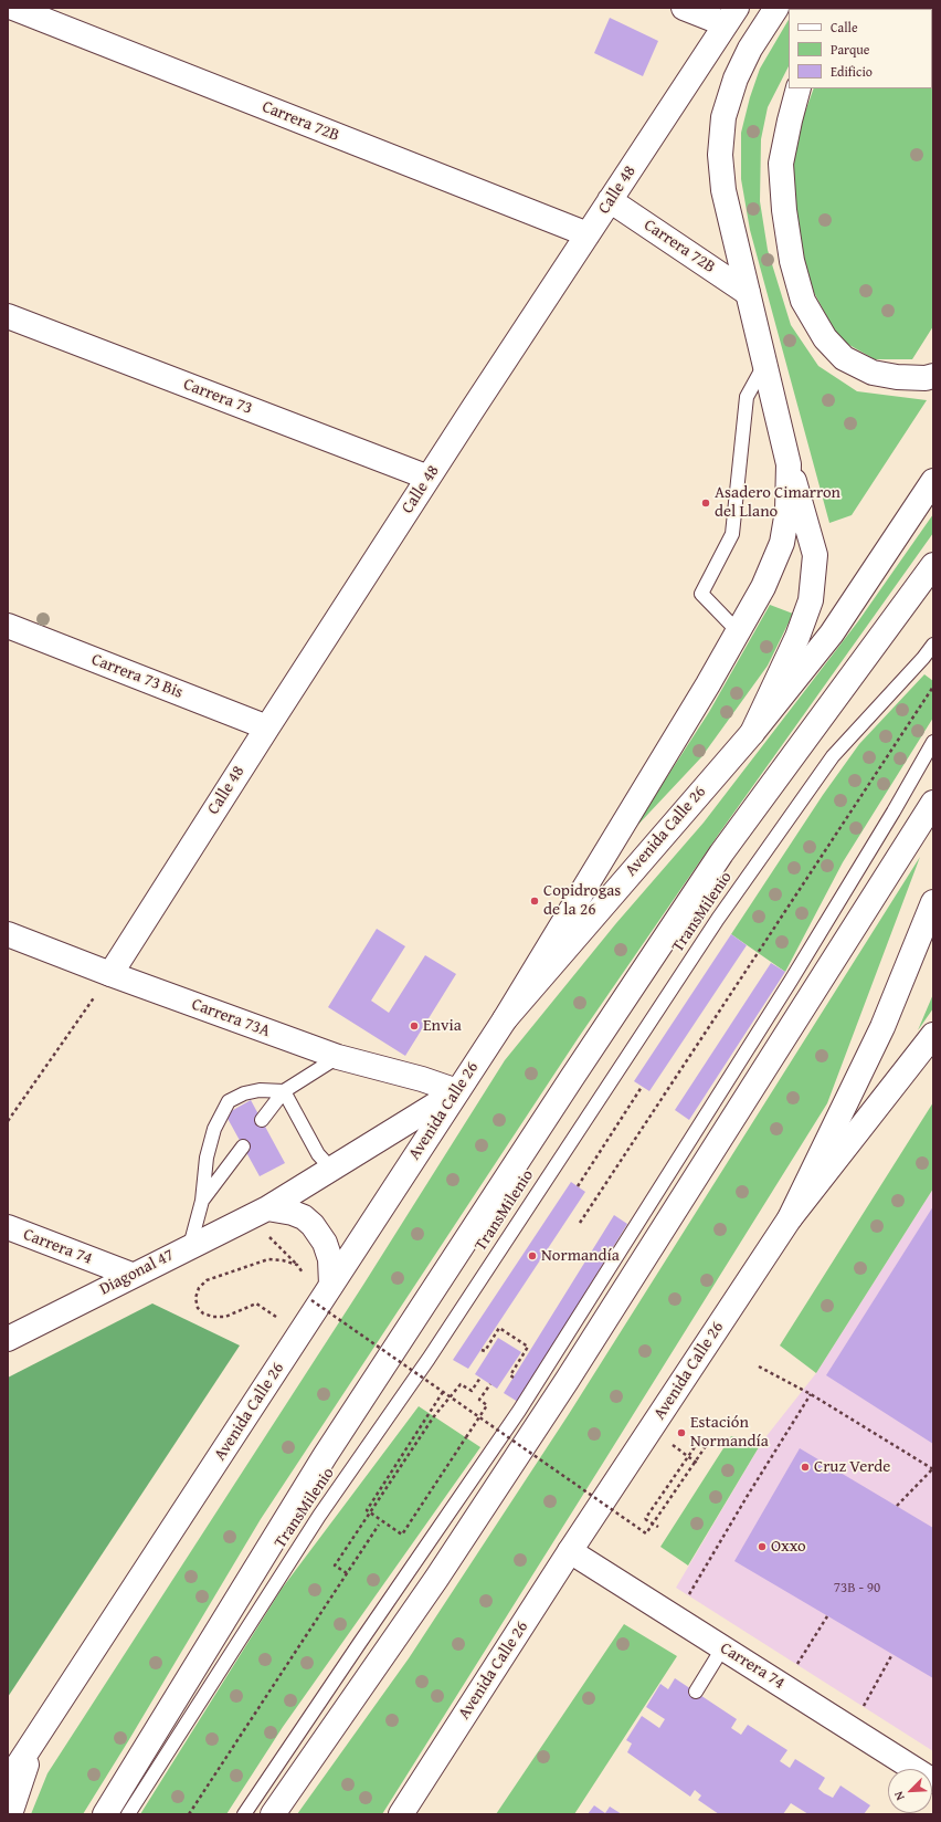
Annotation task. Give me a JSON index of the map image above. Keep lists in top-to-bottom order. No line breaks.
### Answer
{"streets":{"main road":["Carrera 72B","Calle 48","Carrera 73","Carrera 73 Bis","Avenida Calle 26","Carrera 73A","Carrera 74","Diagonal 47"],"lane":["TransMilenio"]},"crossings":[["Carrera 72B","Calle 48"],["Calle 48","Carrera 73"],["Calle 48","Carrera 73 Bis"],["Calle 48","Carrera 73A"],["Avenida Calle 26","Carrera 73A"],["Avenida Calle 26","Carrera 74"],["Avenida Calle 26","Diagonal 47"],["Carrera 73A","Diagonal 47"],["Carrera 74","Diagonal 47"]],"places":["Asadero Cimarron del Llano","Copidrogas de la 26","Envia","Normandía","Estación Normandía","Cruz Verde","Oxxo"],"house_numbers":["73B - 90"],"legend":["Calle","Parque","Edificio"],"north":"bottom left"}
